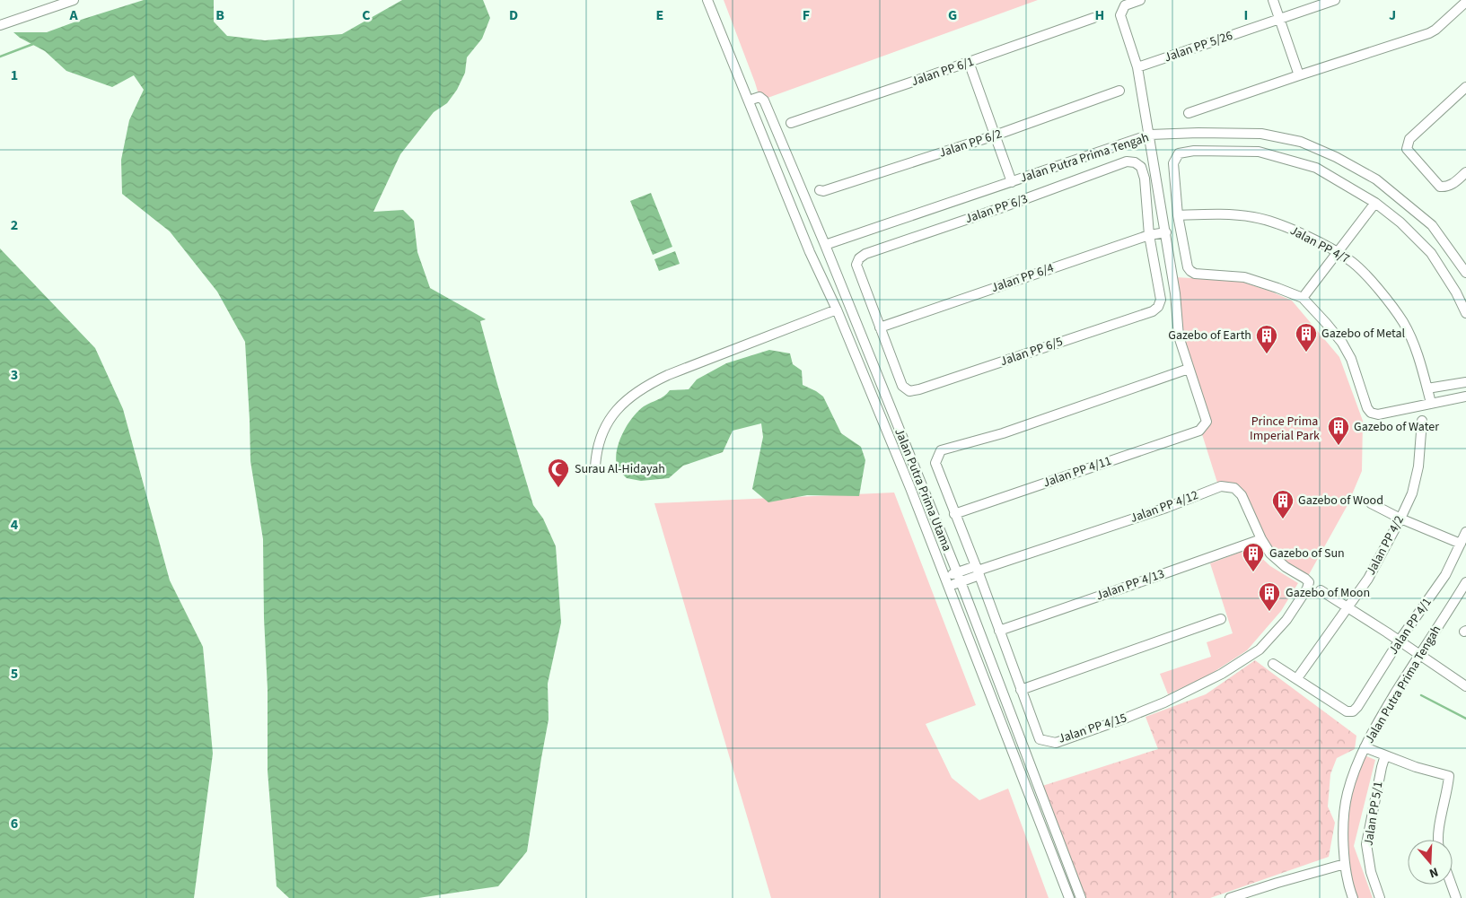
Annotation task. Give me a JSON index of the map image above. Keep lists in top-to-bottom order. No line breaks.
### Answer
{"streets":{"street":["Jalan PP 5/26","Jalan PP 6/1","Jalan PP 6/2","Jalan Putra Prima Tengah","Jalan PP 6/3","Jalan PP 4/7","Jalan PP 6/4","Jalan PP 6/5","Jalan PP 4/11","Jalan Putra Prima Utama","Jalan PP 4/12","Jalan PP 4/2","Jalan PP 4/13","Jalan PP 4/1","Jalan PP 4/15","Jalan PP 5/1"]},"crossings":[["Jalan Putra Prima Tengah","Jalan Putra Prima Utama"],["Jalan PP 6/3","Jalan PP 6/4"],["Jalan PP 6/3","Jalan PP 6/5"],["Jalan PP 6/4","Jalan PP 6/5"],["Jalan PP 4/11","Jalan PP 4/15"],["Jalan Putra Prima Utama","Jalan PP 4/12"],["Jalan PP 4/12","Jalan PP 4/13"],["Jalan PP 4/12","Jalan PP 4/15"],["Jalan PP 4/2","Jalan PP 4/1"],["Jalan PP 4/13","Jalan PP 4/15"]],"parks":["Prince Prima Imperial Park"],"places":{"building":["Gazebo of Metal","Gazebo of Earth","Gazebo of Water","Gazebo of Wood","Gazebo of Sun","Gazebo of Moon"],"mosque":["Surau Al-Hidayah"]},"north":"bottom","grid":{"columns":["A","B","C","D","E","F","G","H","I","J"],"rows":["1","2","3","4","5","6"]}}
